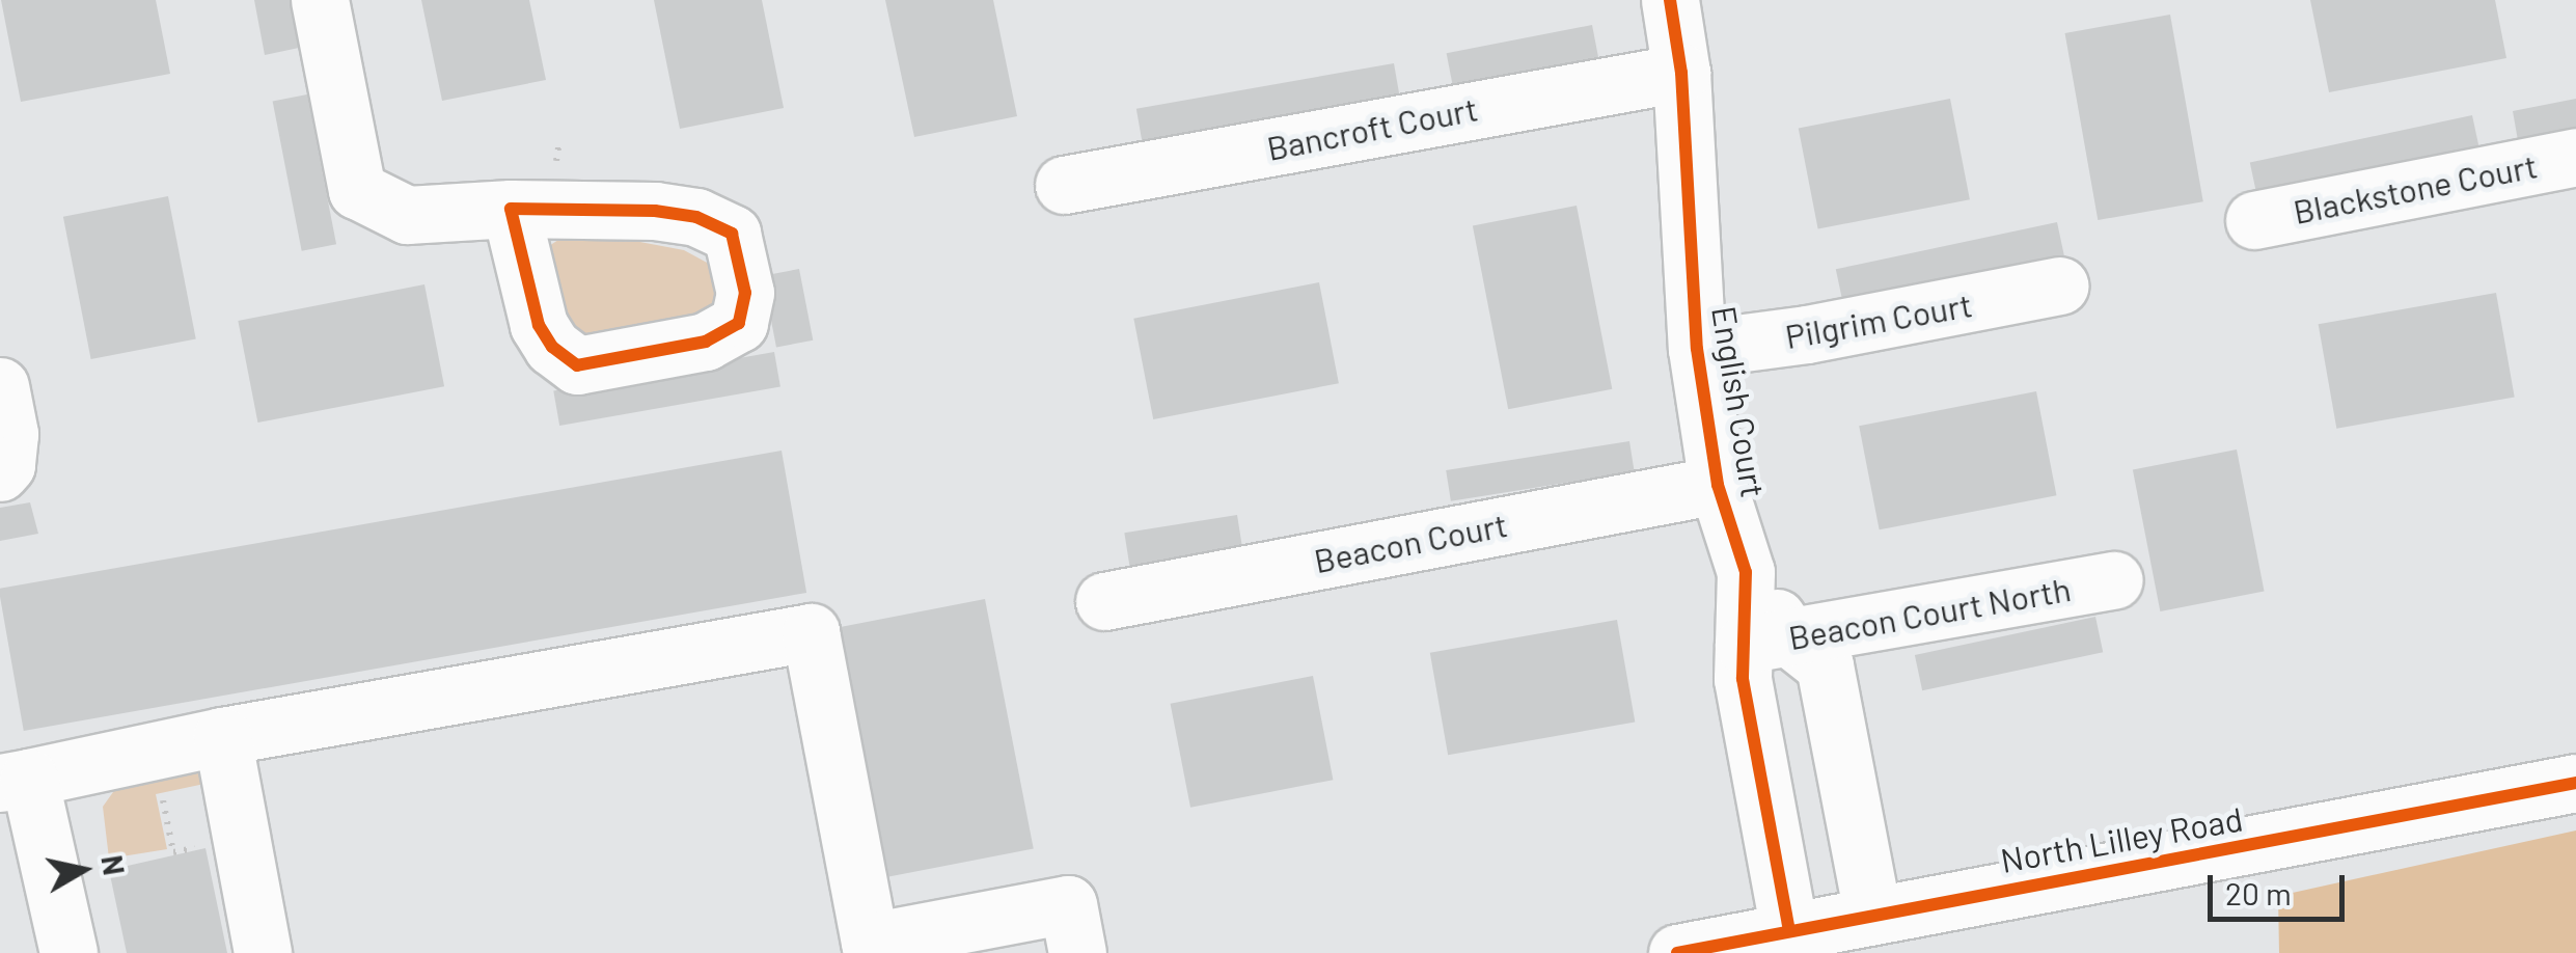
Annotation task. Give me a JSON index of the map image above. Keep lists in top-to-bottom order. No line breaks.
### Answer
{"streets":{"street":["Bancroft Court","Blackstone Court","Pilgrim Court","English Court","Beacon Court","Beacon Court North","North Lilley Road"]},"crossings":[["Bancroft Court","English Court"],["Pilgrim Court","English Court"],["English Court","Beacon Court"],["English Court","Beacon Court North"],["English Court","North Lilley Road"]],"scale_bar":"20 m","north":"right"}
